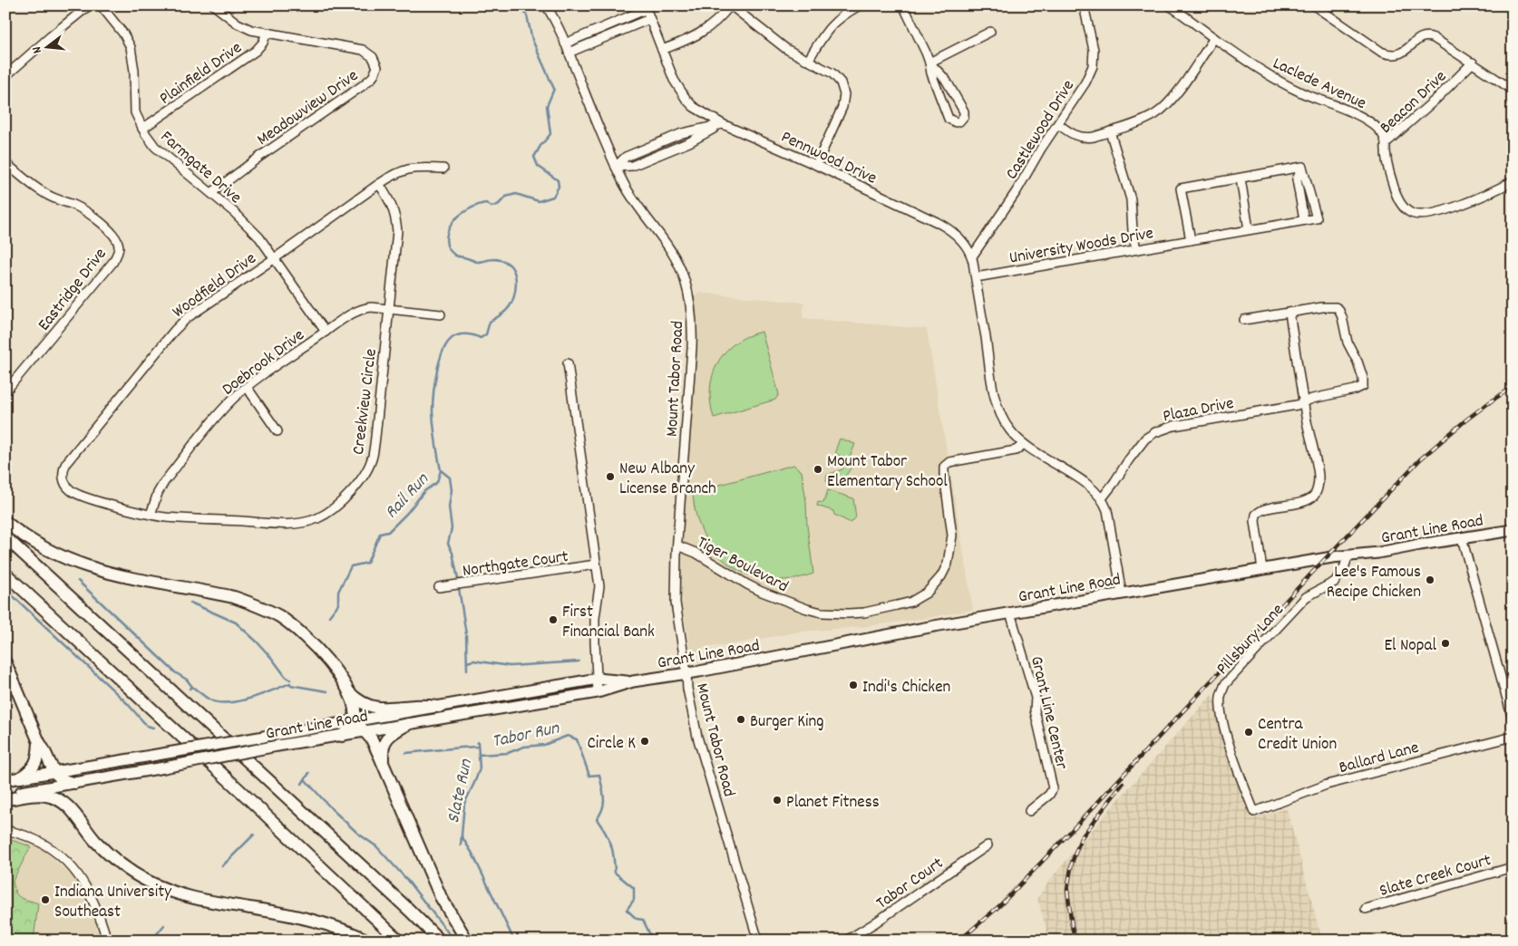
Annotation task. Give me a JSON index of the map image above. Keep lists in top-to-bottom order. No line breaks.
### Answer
{"streets":{"main road":["Grant Line Road"],"street":["Plainfield Drive","Laclede Avenue","Beacon Drive","Meadowview Drive","Castlewood Drive","Pennwood Drive","Farmgate Drive","University Woods Drive","Woodfield Drive","Eastridge Drive","Doebrook Drive","Mount Tabor Road","Creekview Circle","Plaza Drive","Northgate Court","Tiger Boulevard","Pillsbury Lane","Grant Line Center","Ballard Lane","Slate Creek Court","Tabor Court"]},"crossings":[["Plainfield Drive","Meadowview Drive"],["Plainfield Drive","Farmgate Drive"],["Laclede Avenue","Beacon Drive"],["Meadowview Drive","Farmgate Drive"],["Castlewood Drive","Pennwood Drive"],["Pennwood Drive","University Woods Drive"],["Pennwood Drive","Tiger Boulevard"],["Farmgate Drive","Woodfield Drive"],["Farmgate Drive","Doebrook Drive"],["Woodfield Drive","Creekview Circle"],["Doebrook Drive","Creekview Circle"],["Mount Tabor Road","Grant Line Road"],["Mount Tabor Road","Tiger Boulevard"],["Grant Line Road","Pillsbury Lane"],["Grant Line Road","Grant Line Center"],["Pillsbury Lane","Ballard Lane"]],"water":["Rail Run","Tabor Run","Slate Run"],"places":["Mount Tabor Elementary School","New Albany License Branch","Lee's Famous Recipe Chicken","First Financial Bank","El Nopal","Indi's Chicken","Burger King","Centra Credit Union","Circle K","Planet Fitness","Indiana University Southeast"],"north":"left"}
